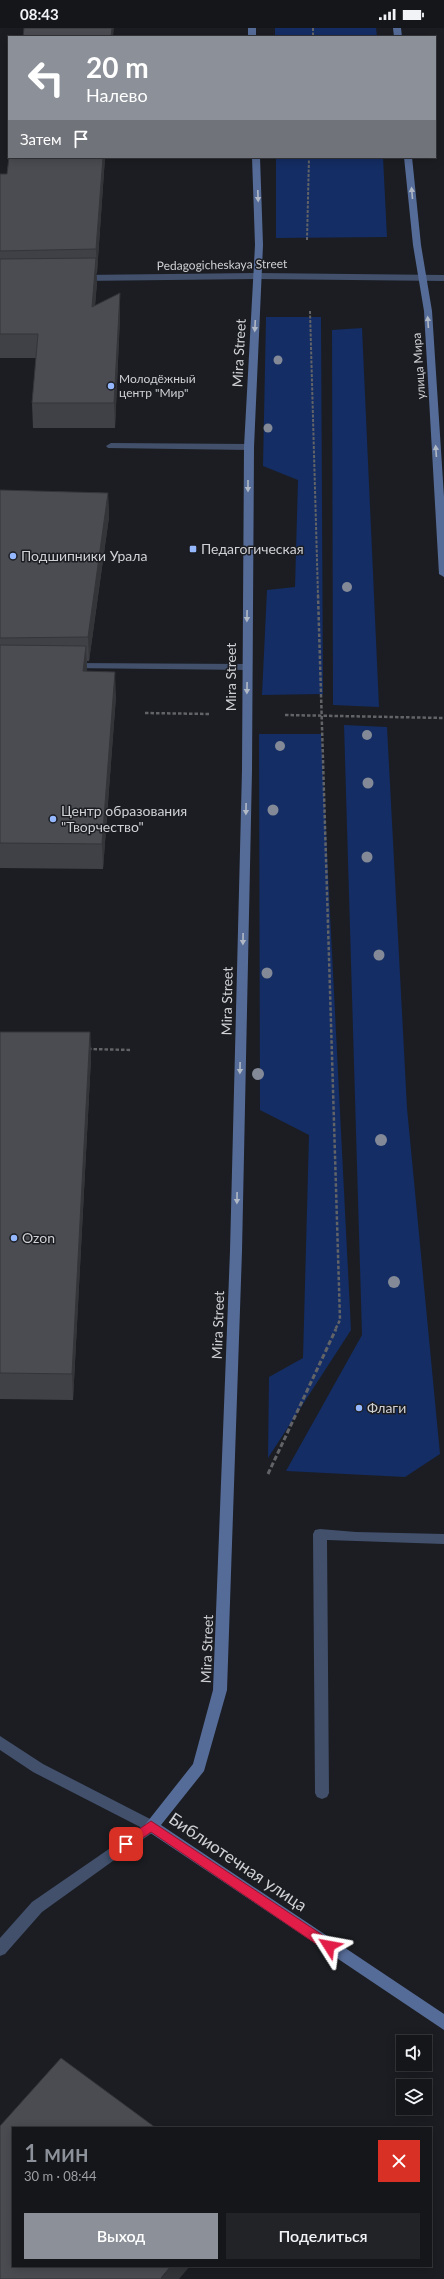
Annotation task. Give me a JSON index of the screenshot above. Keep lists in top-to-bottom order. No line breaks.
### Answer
{"streets":{"street":["Pedagogicheskaya Street","Mira Street","улица Мира","Библиотечная улица"]},"crossings":[["Pedagogicheskaya Street","Mira Street"],["Pedagogicheskaya Street","улица Мира"],["Mira Street","Библиотечная улица"]],"one_way":["Mira Street","улица Мира"],"places":{"other":["Молодёжный центр \"Мир\"","Подшипники Урала","Центр образования \"Творчество\"","Ozon","Флаги"],"transit":["Педагогическая"]},"page":{"status":"08:43","turn":["20 m","Налево"],"then":"Затем","heading":["1 мин","30 m · 08:44"],"buttons":["Выход","Поделиться"]}}
